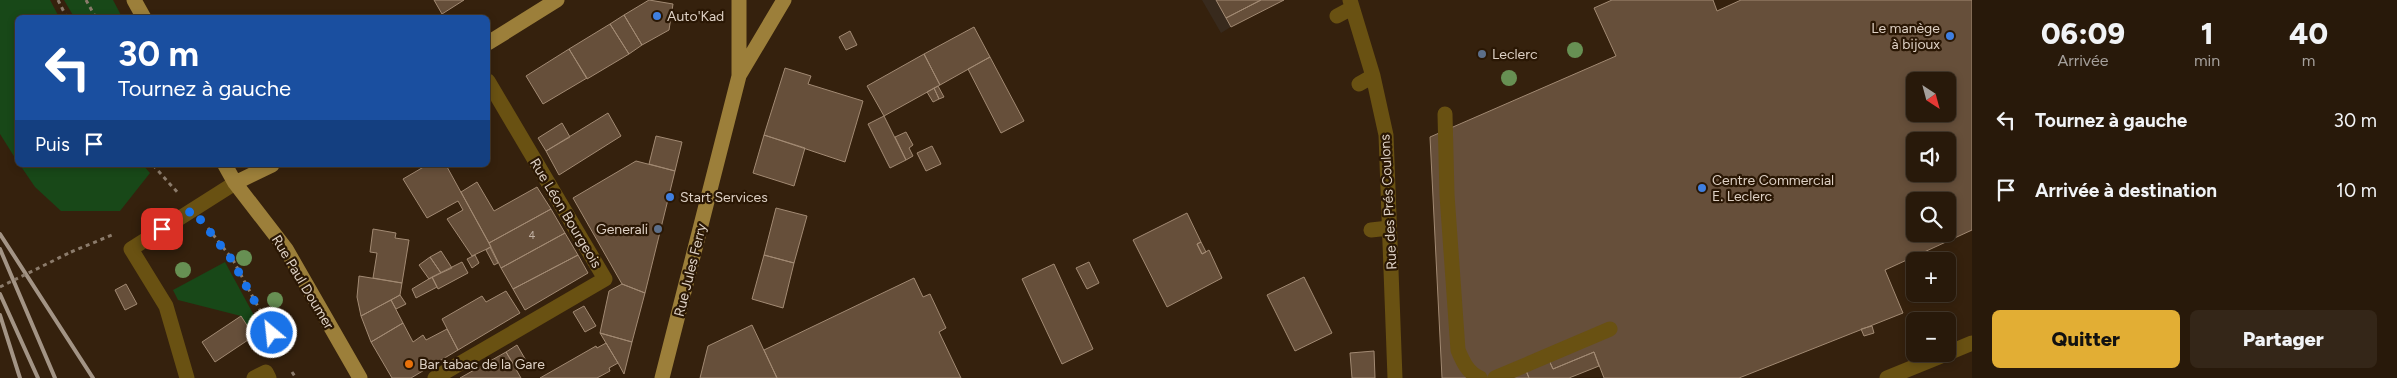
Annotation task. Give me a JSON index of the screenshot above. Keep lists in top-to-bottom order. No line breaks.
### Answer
{"streets":{"main road":["Rue Jules Ferry","Rue Paul Doumer"],"street":["Rue des Prés Coulons","Rue Léon Bourgeois"]},"places":["Auto'Kad","Le manège à bijoux","Leclerc","Centre Commercial E. Leclerc","Start Services","Generali","Bar tabac de la Gare"],"house_numbers":["4"],"north":"bottom right","page":{"eta":["06:09","Arrivée","1","min","40","m"],"turn":["30 m","Tournez à gauche"],"map_buttons":["+","−"],"list":[{"name":"Tournez à gauche","value":"30 m"},{"name":"Arrivée à destination","value":"10 m"}],"then":"Puis","buttons":["Quitter","Partager"]}}
